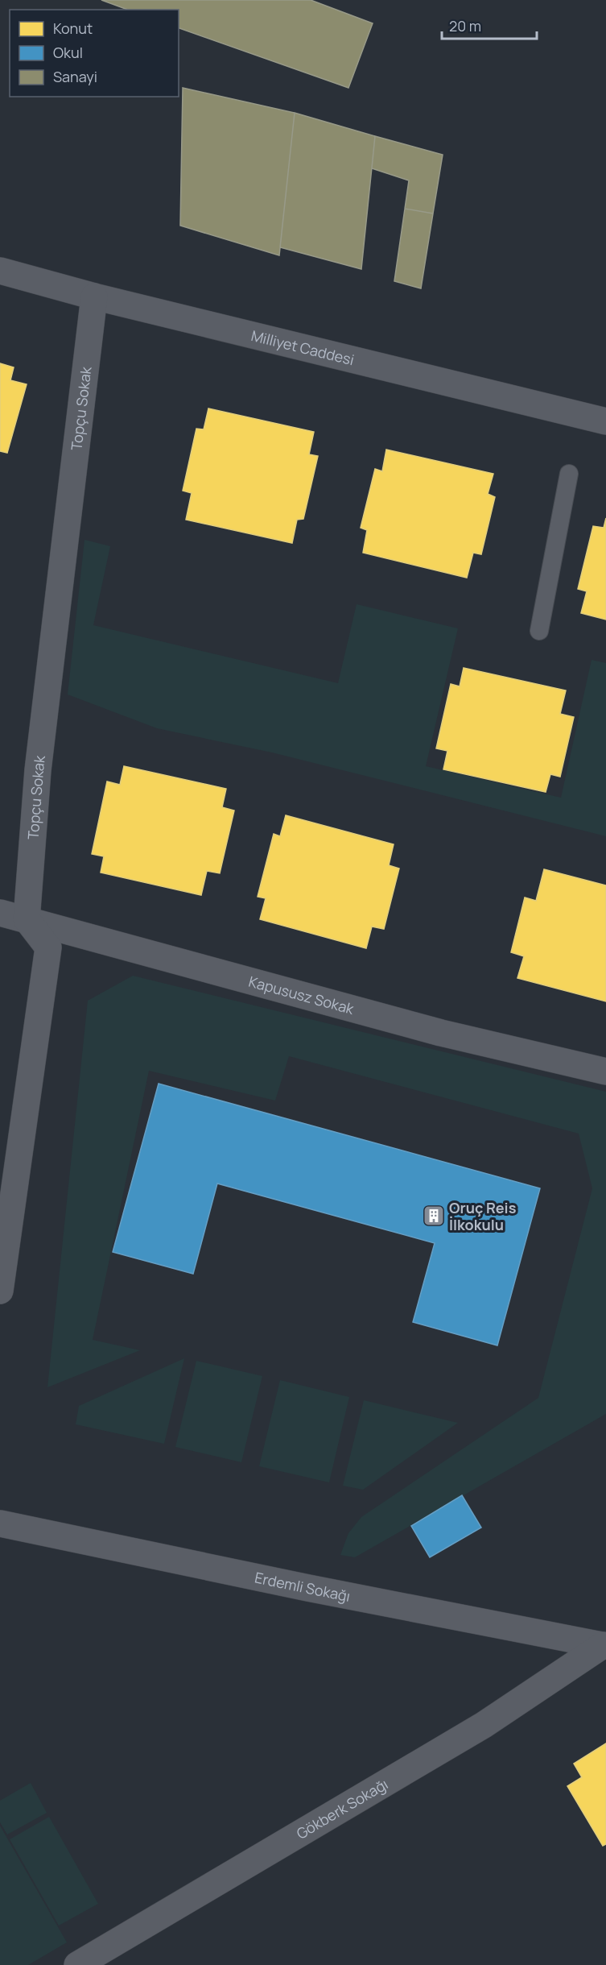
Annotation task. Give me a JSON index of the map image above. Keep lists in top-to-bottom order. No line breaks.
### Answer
{"streets":{"street":["Milliyet Caddesi","Topçu Sokak","Kapususz Sokak","Erdemli Sokağı","Gökberk Sokağı"]},"crossings":[["Milliyet Caddesi","Topçu Sokak"],["Topçu Sokak","Kapususz Sokak"],["Erdemli Sokağı","Gökberk Sokağı"]],"places":{"building":["Oruç Reis İlkokulu"]},"legend":["Konut","Okul","Sanayi"],"scale_bar":"20 m"}
